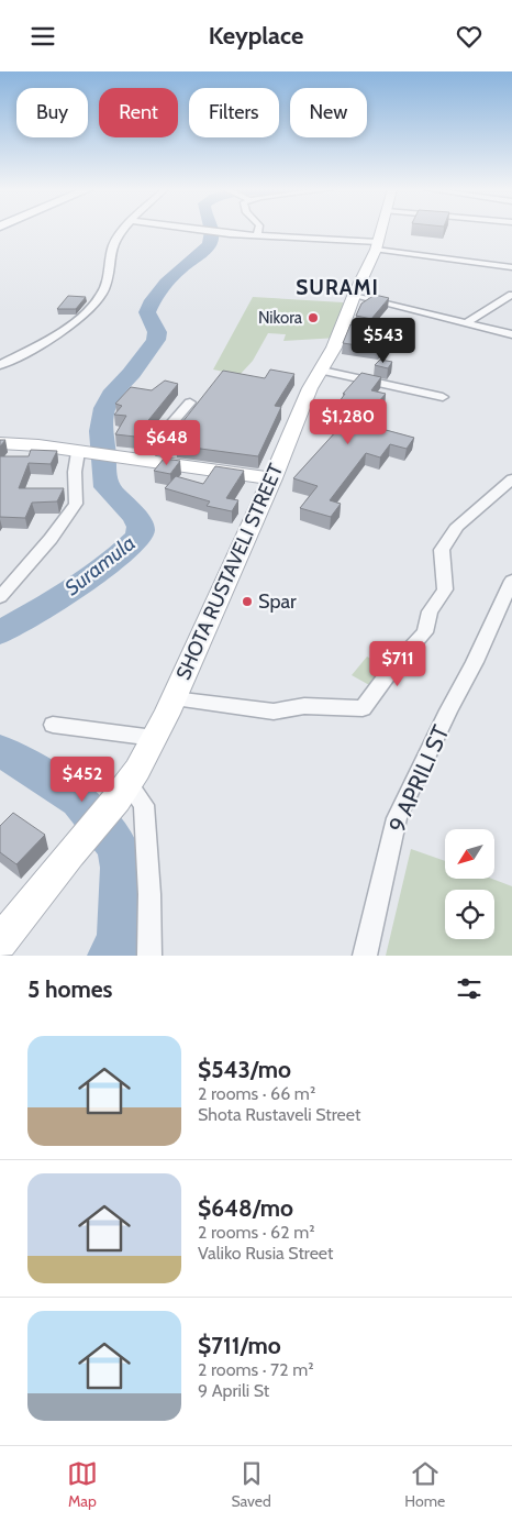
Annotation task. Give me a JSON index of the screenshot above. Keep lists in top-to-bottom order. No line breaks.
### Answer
{"streets":{"street":["SHOTA RUSTAVELI STREET","9 APRILI ST"]},"districts":["SURAMI"],"water":["Suramula"],"places":["Nikora","Spar"],"north":"bottom left","page":{"header":"Keyplace","chip":["Buy","Rent","Filters","New"],"price":["$543","$1,280","$648","$711","$452"],"heading":"5 homes","list":[{"name":"$543/mo","note":"2 rooms · 66 m² · Shota Rustaveli Street"},{"name":"$648/mo","note":"2 rooms · 62 m² · Valiko Rusia Street"},{"name":"$711/mo","note":"2 rooms · 72 m² · 9 Aprili St"}],"tabs":["Map","Saved","Home"]}}
